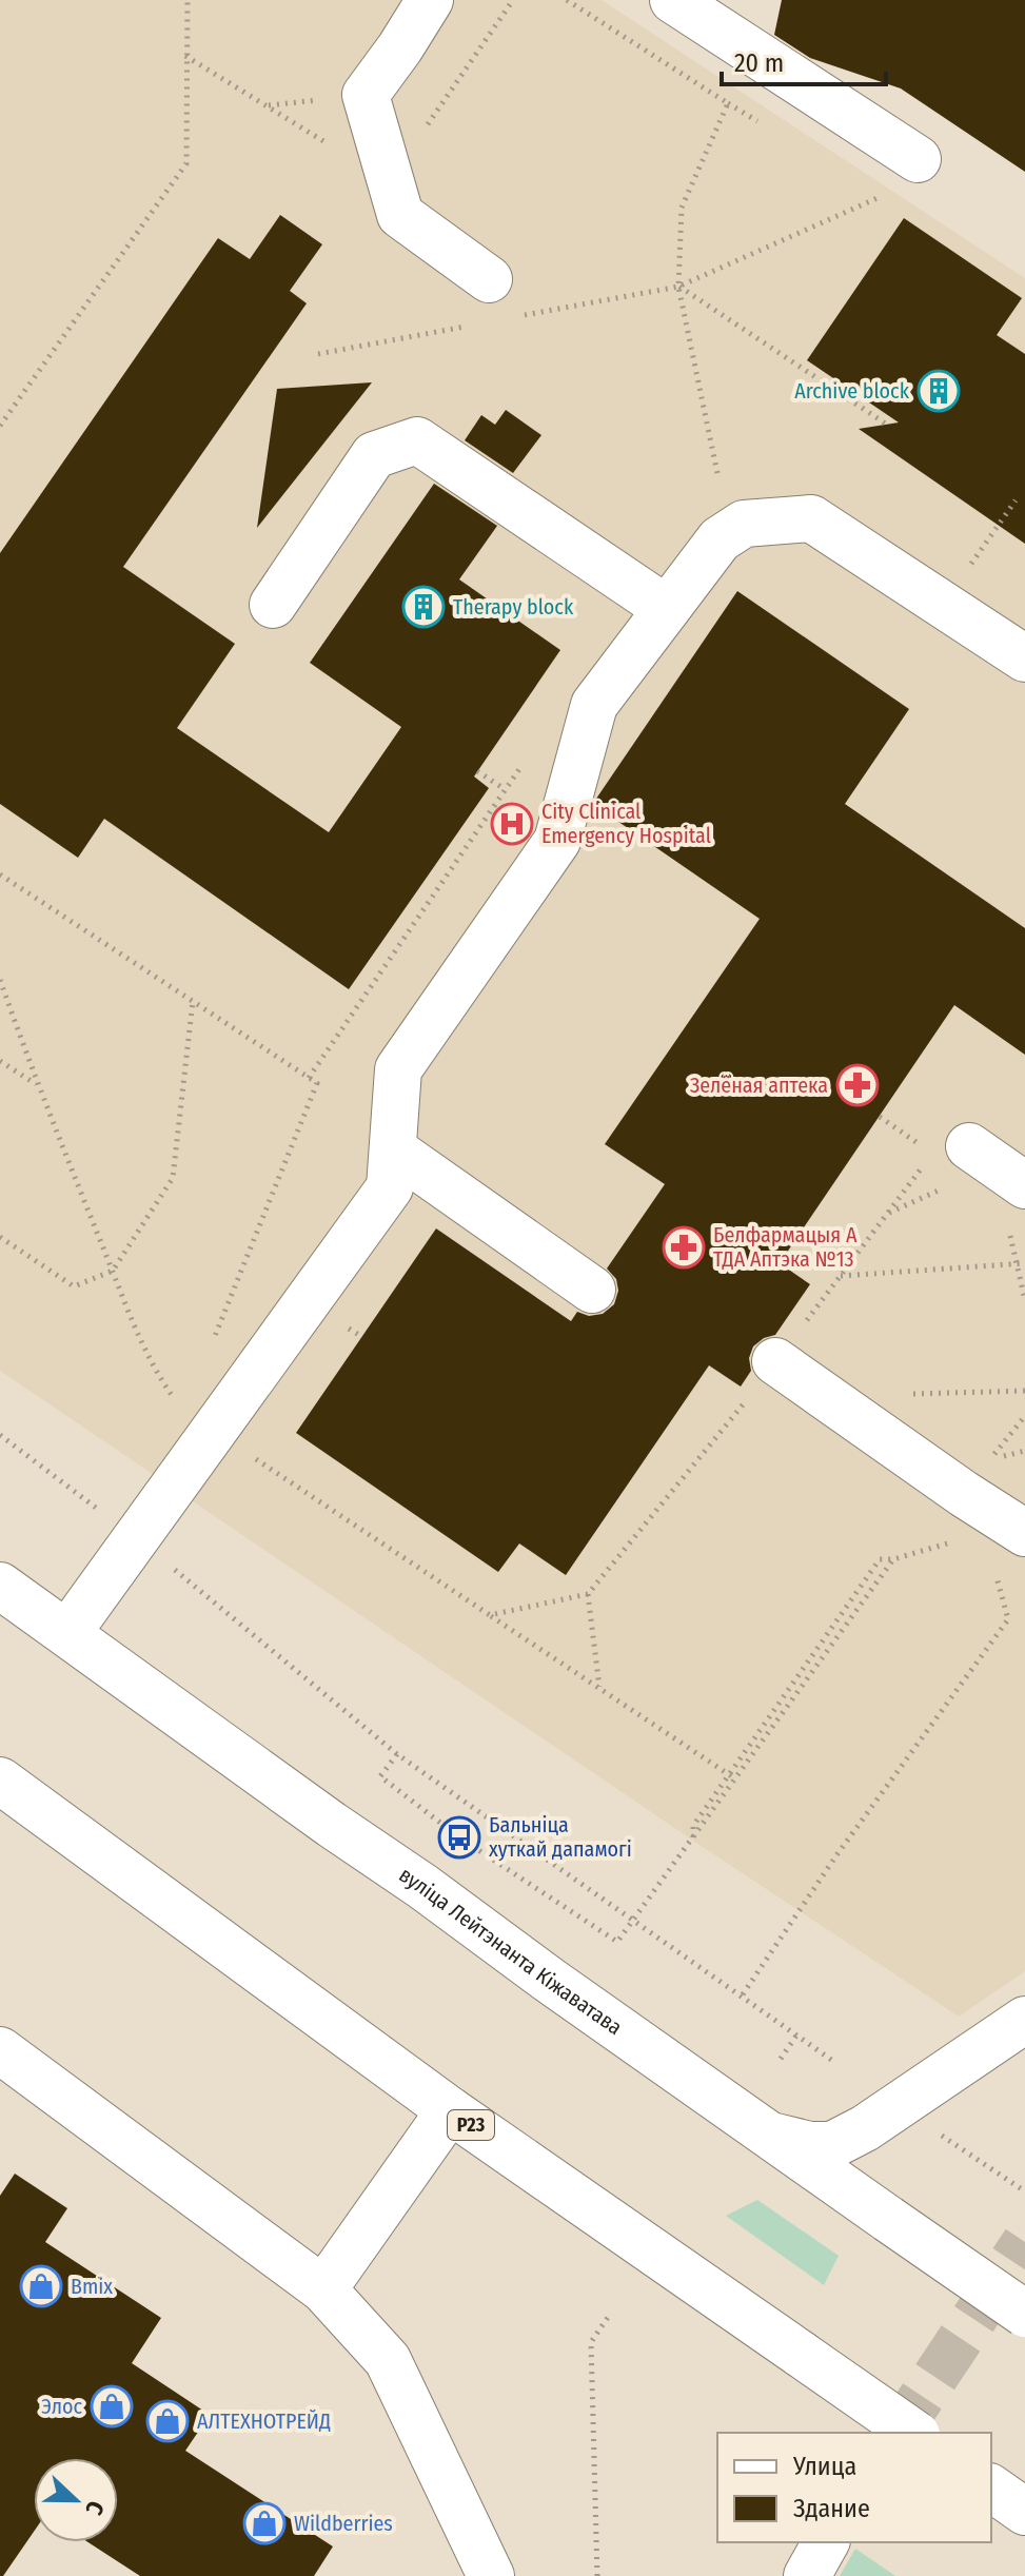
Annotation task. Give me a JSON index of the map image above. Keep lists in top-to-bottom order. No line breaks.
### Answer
{"streets":{"main road":["вуліца Лейтэнанта Кіжаватава","Р23"]},"places":{"building":["Archive block","Therapy block"],"hospital":["City Clinical Emergency Hospital"],"pharmacy":["Зелёная аптека","Белфармацыя А ТДА Аптэка №13"],"bus stop":["Бальніца хуткай дапамогі"],"shop":["Bmix","Элос","АЛТЕХНОТРЕЙД","Wildberries"]},"legend":["Улица","Здание"],"scale_bar":"20 m","north":"right"}
